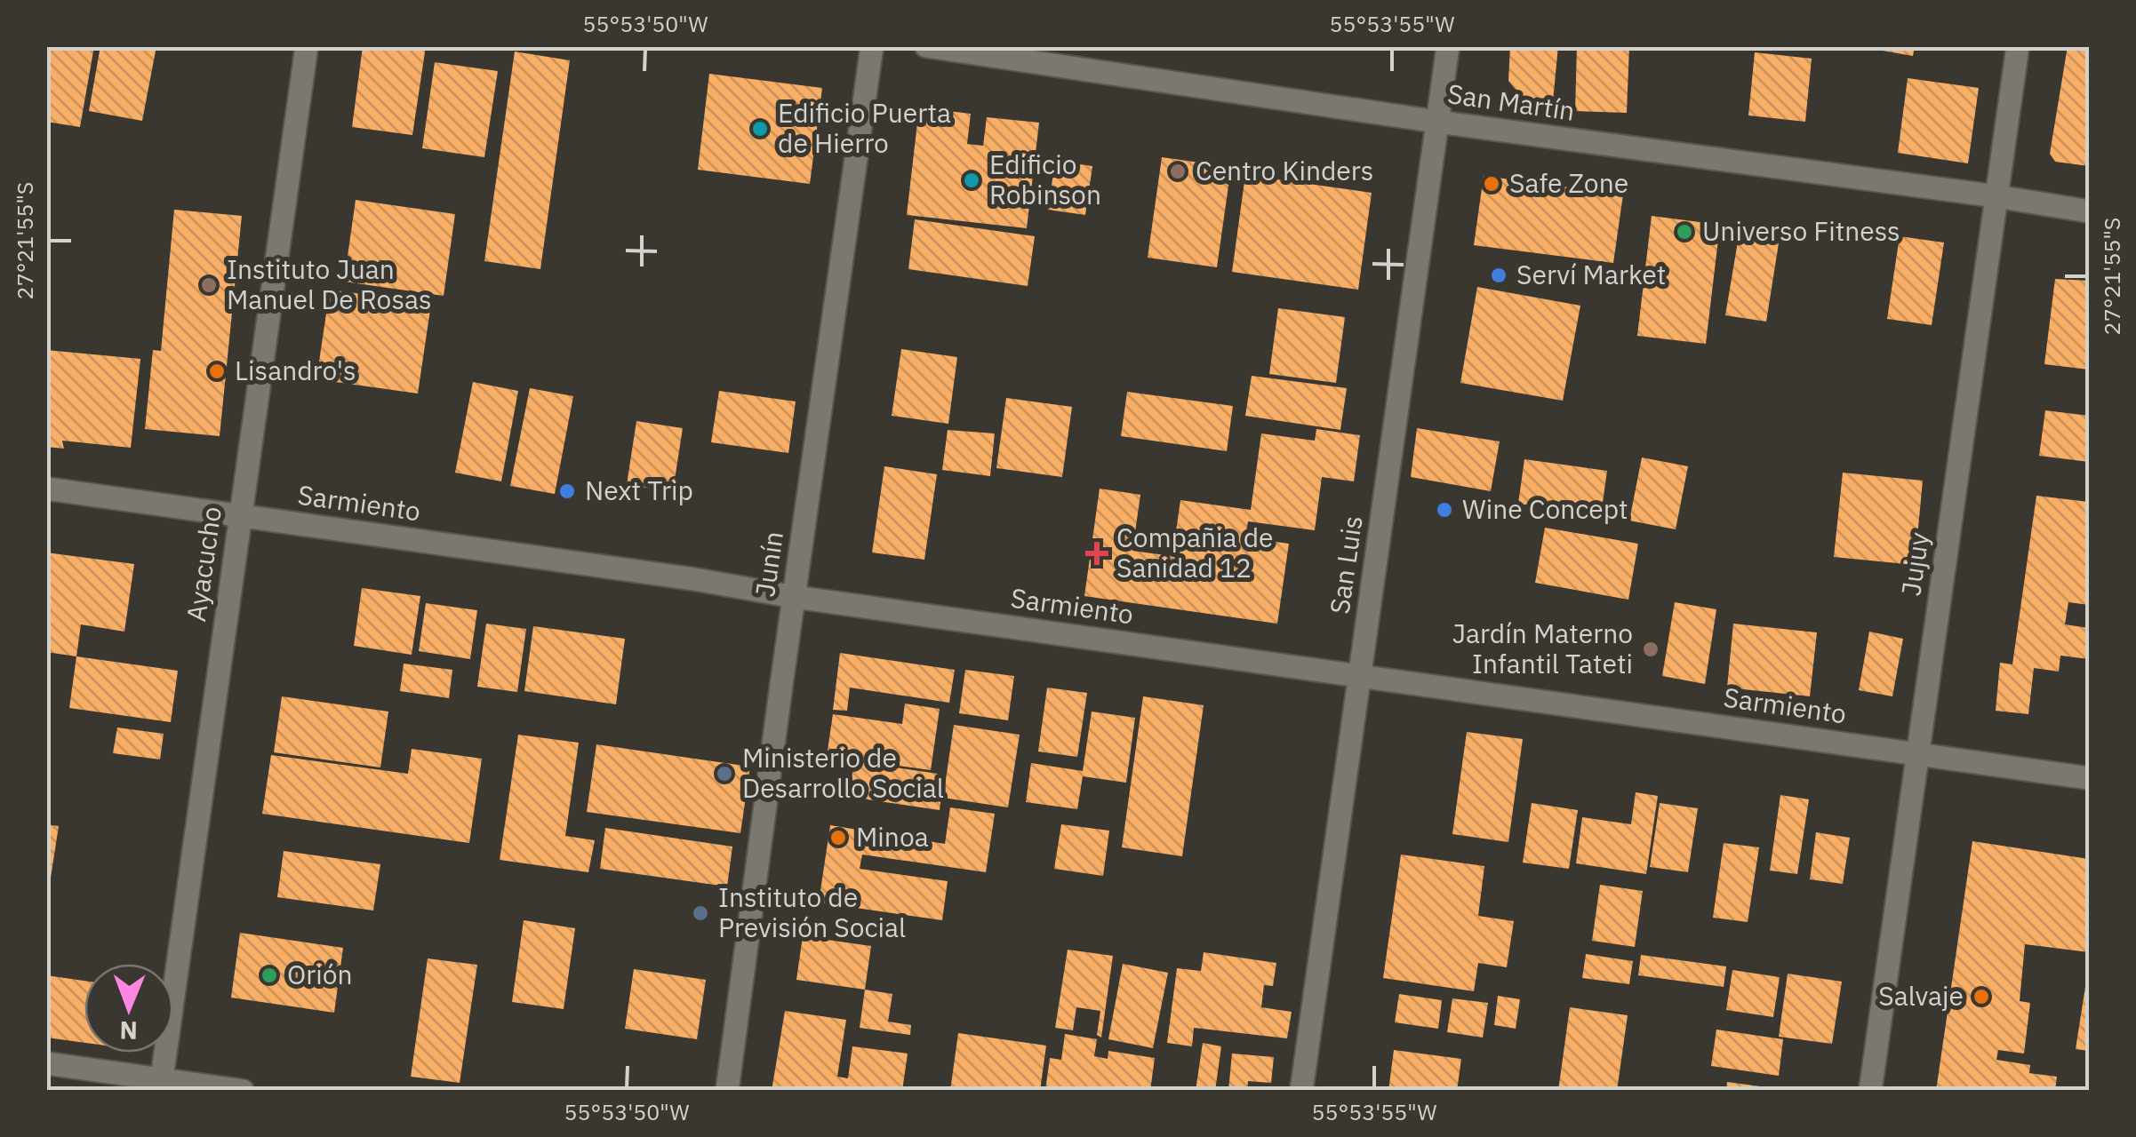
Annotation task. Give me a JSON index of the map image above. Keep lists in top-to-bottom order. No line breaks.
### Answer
{"streets":{"street":["San Martín","Sarmiento","Ayacucho","Junín","Jujuy","San Luis"]},"crossings":[["San Martín","Jujuy"],["San Martín","San Luis"],["Sarmiento","Ayacucho"],["Sarmiento","Junín"],["Sarmiento","Jujuy"],["Sarmiento","San Luis"]],"places":{"other":["Edificio Puerta de Hierro","Centro Kinders","Edificio Robinson","Safe Zone","Universo Fitness","Serví Market","Instituto Juan Manuel De Rosas","Lisandro's","Next Trip","Wine Concept","Jardín Materno Infantil Tateti","Ministerio de Desarrollo Social","Minoa","Instituto de Previsión Social","Orión","Salvaje"],"health":["Compañia de Sanidad 12"]},"north":"bottom","coordinates":["55°53'50\"W","55°53'55\"W","27°21'55\"S"]}
